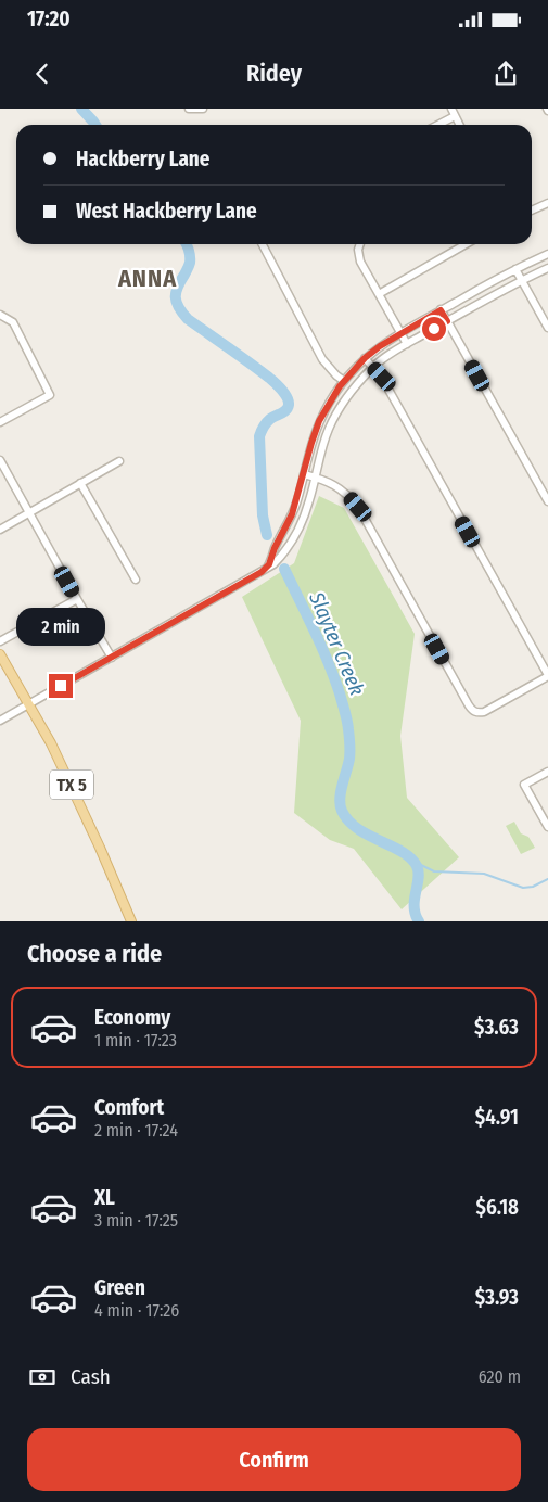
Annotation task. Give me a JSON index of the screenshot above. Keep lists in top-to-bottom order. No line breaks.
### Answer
{"streets":{"main road":["TX 5"]},"districts":["ANNA"],"water":["Slayter Creek"],"page":{"status":"17:20","header":"Ridey","banner":["Hackberry Lane","West Hackberry Lane"],"bubble":"2 min","heading":"Choose a ride","list":[{"name":"Economy","note":"1 min · 17:23","value":"$3.63"},{"name":"Comfort","note":"2 min · 17:24","value":"$4.91"},{"name":"XL","note":"3 min · 17:25","value":"$6.18"},{"name":"Green","note":"4 min · 17:26","value":"$3.93"}],"pay":["Cash","620 m"],"buttons":"Confirm"}}
